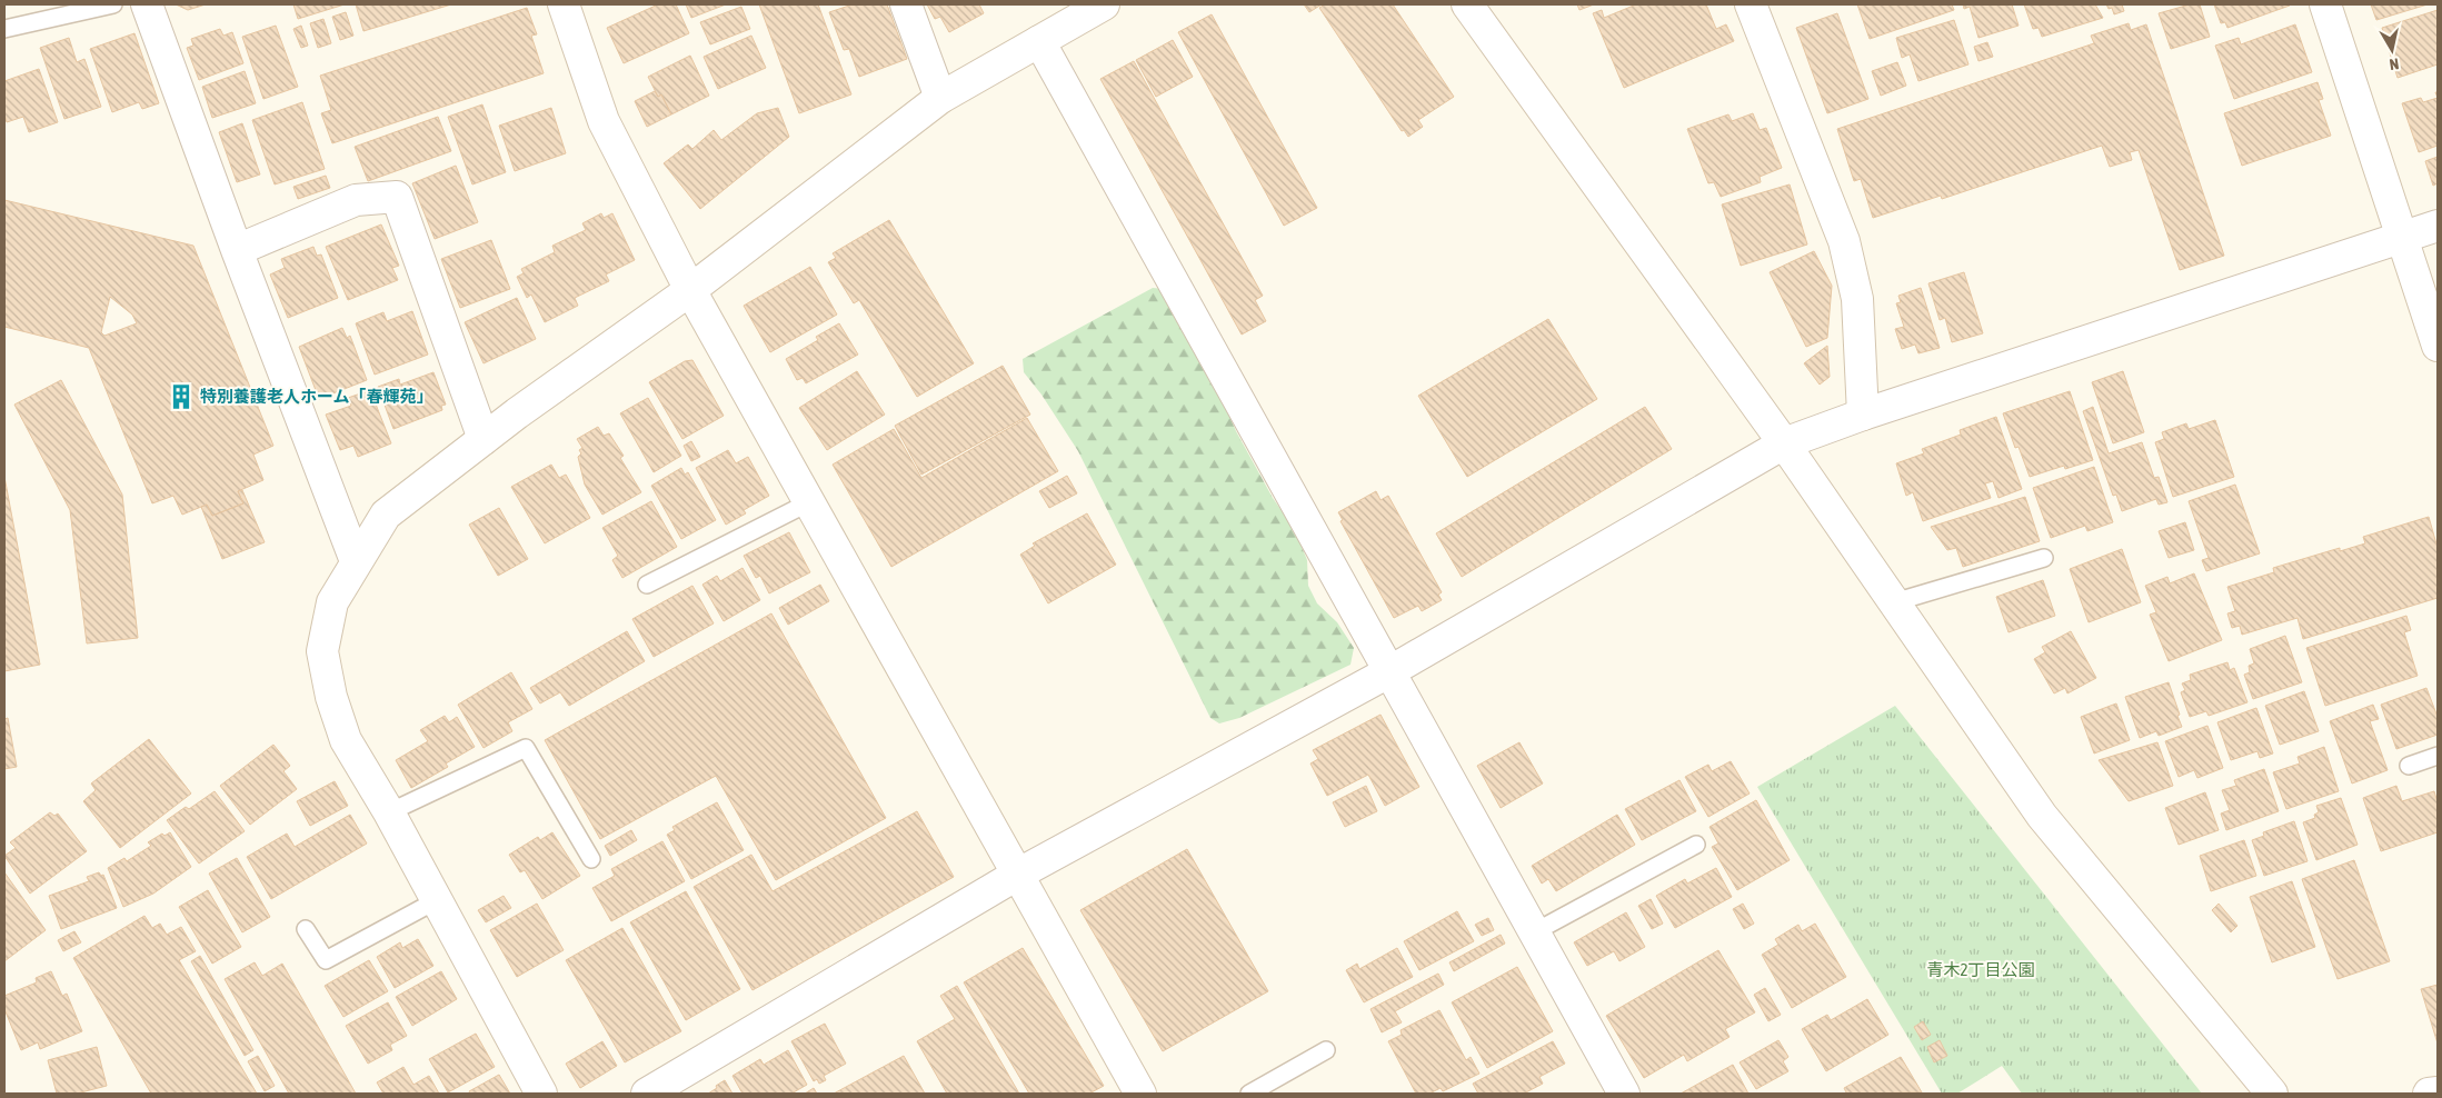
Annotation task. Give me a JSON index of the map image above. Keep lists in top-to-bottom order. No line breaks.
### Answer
{"parks":["青木2丁目公園"],"places":{"building":["特別養護老人ホーム「春輝苑」"]},"north":"bottom"}
